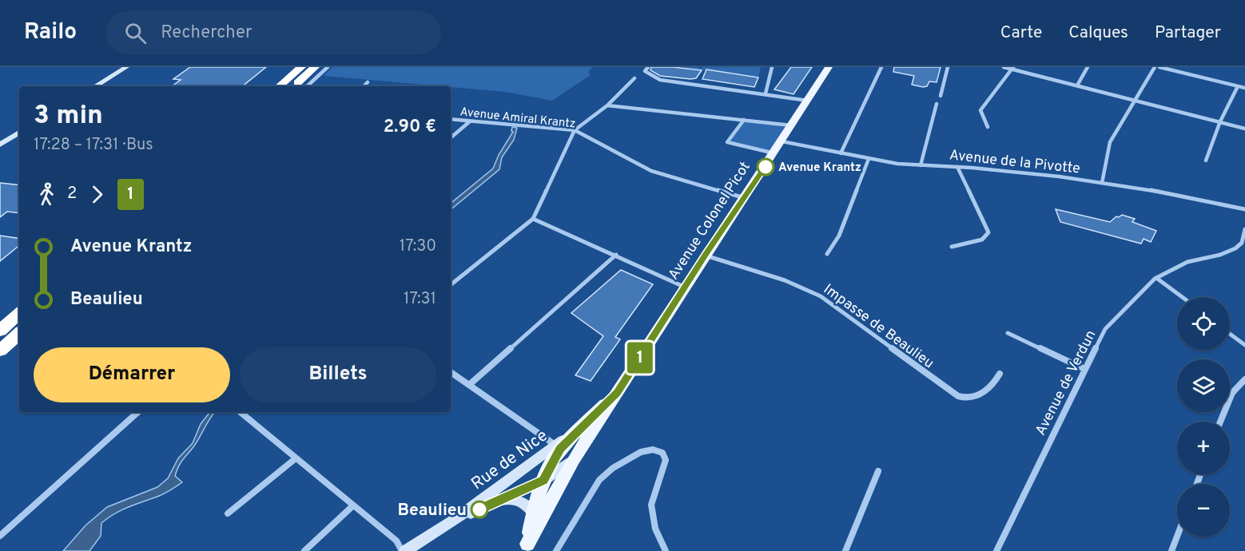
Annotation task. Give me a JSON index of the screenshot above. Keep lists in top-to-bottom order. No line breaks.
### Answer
{"streets":{"main road":["Avenue Colonel Picot"],"street":["Avenue Amiral Krantz","Avenue de la Pivotte","Impasse de Beaulieu","Avenue de Verdun","Rue de Nice"]},"crossings":[["Avenue Amiral Krantz","Avenue Colonel Picot"],["Avenue de la Pivotte","Avenue Colonel Picot"],["Avenue Colonel Picot","Impasse de Beaulieu"],["Avenue Colonel Picot","Rue de Nice"]],"places":["Avenue Krantz","Beaulieu"],"lines":["bus line 1"],"page":{"header":"Railo","search":"Rechercher","nav":["Carte","Calques","Partager"],"on_map":"1","heading":["3 min","17:28 – 17:31 · Bus","2.90 €"],"legs":["2","1"],"list":[{"name":"Avenue Krantz","value":"17:30"},{"name":"Beaulieu","value":"17:31"}],"map_buttons":["+","−"],"buttons":["Démarrer","Billets"]}}
